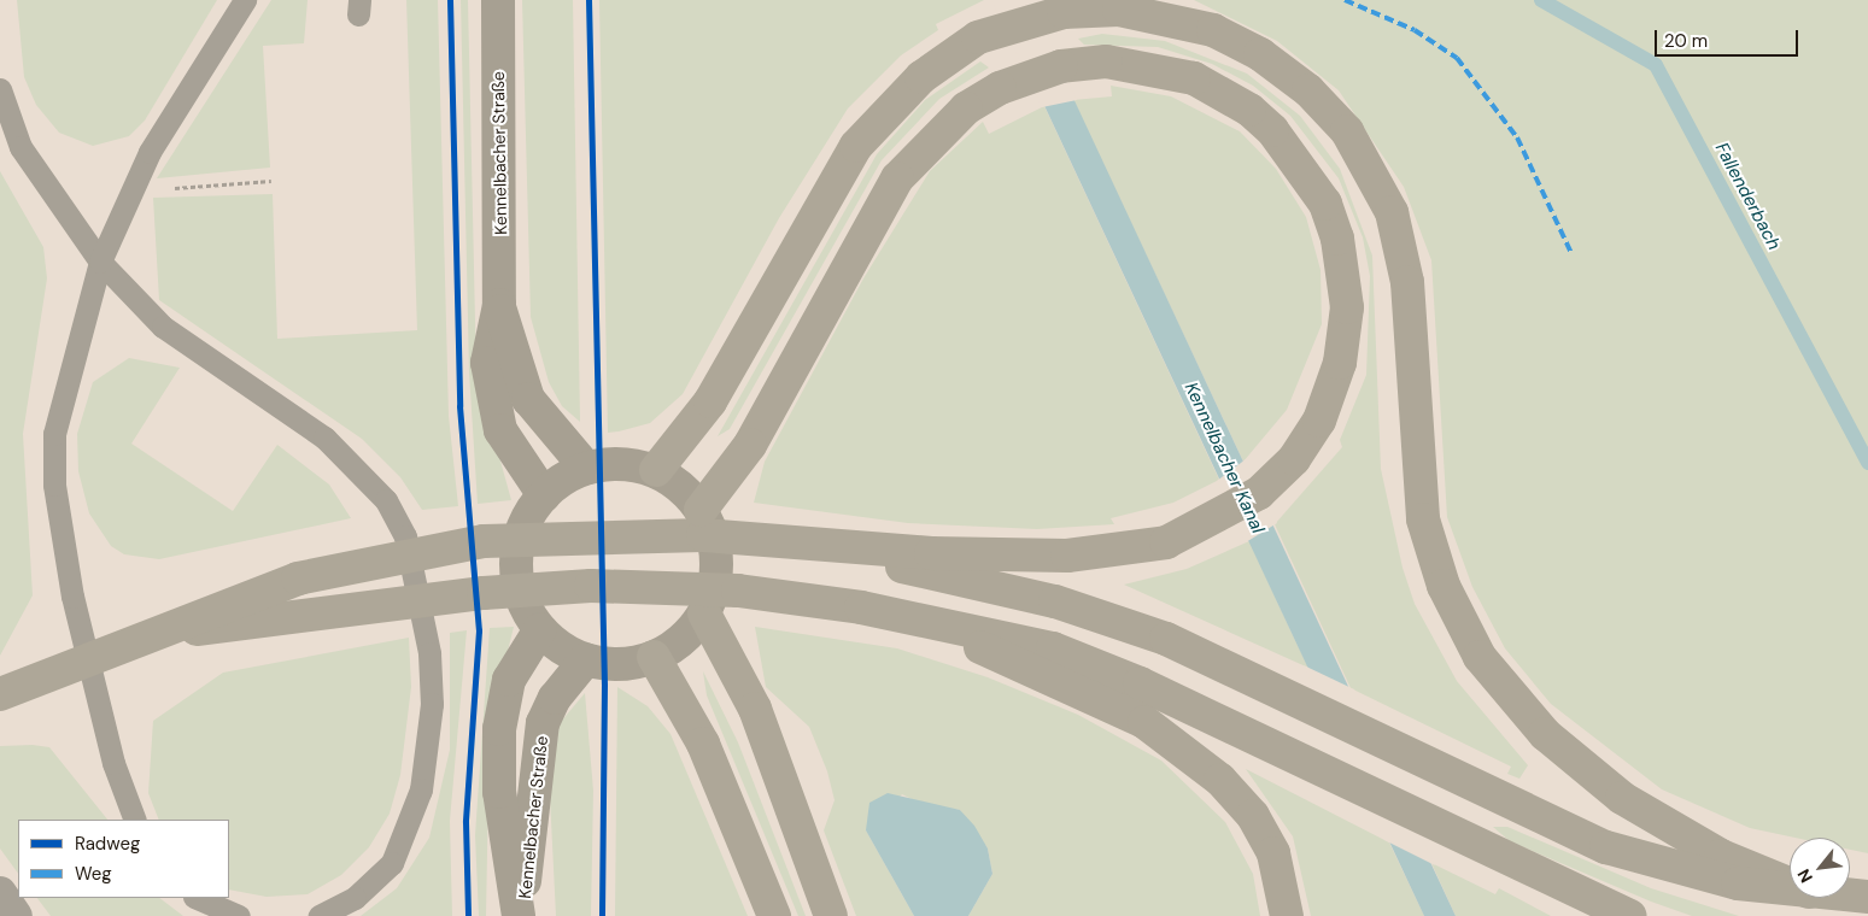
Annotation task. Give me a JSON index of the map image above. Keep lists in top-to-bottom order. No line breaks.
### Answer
{"streets":{"main road":["Kennelbacher Straße"]},"water":["Fallenderbach","Kennelbacher Kanal"],"legend":["Radweg","Weg"],"scale_bar":"20 m","north":"bottom left"}
